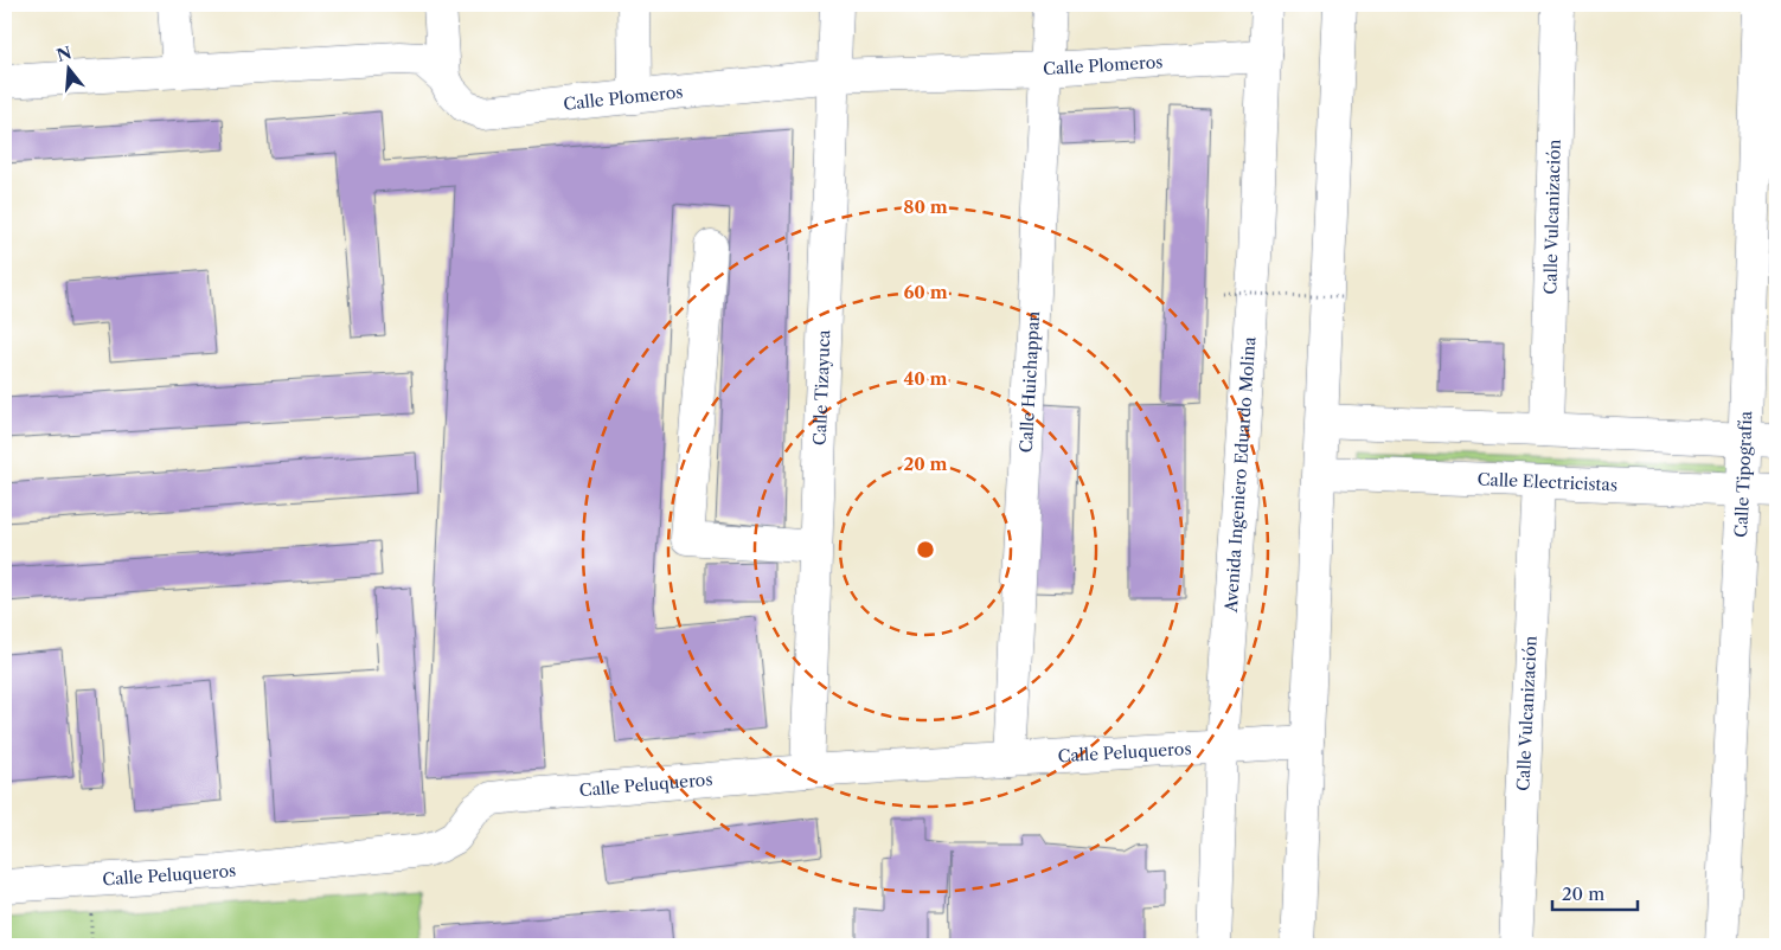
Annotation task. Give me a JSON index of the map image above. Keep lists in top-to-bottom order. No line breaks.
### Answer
{"streets":{"street":["Calle Plomeros","Calle Vulcanización","Calle Huichappan","Calle Tizayuca","Avenida Ingeniero Eduardo Molina","Calle Tipografía","Calle Electricistas","Calle Peluqueros"]},"crossings":[["Calle Plomeros","Calle Huichappan"],["Calle Plomeros","Calle Tizayuca"],["Calle Plomeros","Avenida Ingeniero Eduardo Molina"],["Calle Vulcanización","Calle Electricistas"],["Calle Huichappan","Calle Peluqueros"],["Calle Tizayuca","Calle Peluqueros"],["Avenida Ingeniero Eduardo Molina","Calle Peluqueros"],["Calle Tipografía","Calle Electricistas"]],"scale_bar":"20 m","north":"top","rings":["80 m","60 m","40 m","20 m"]}
